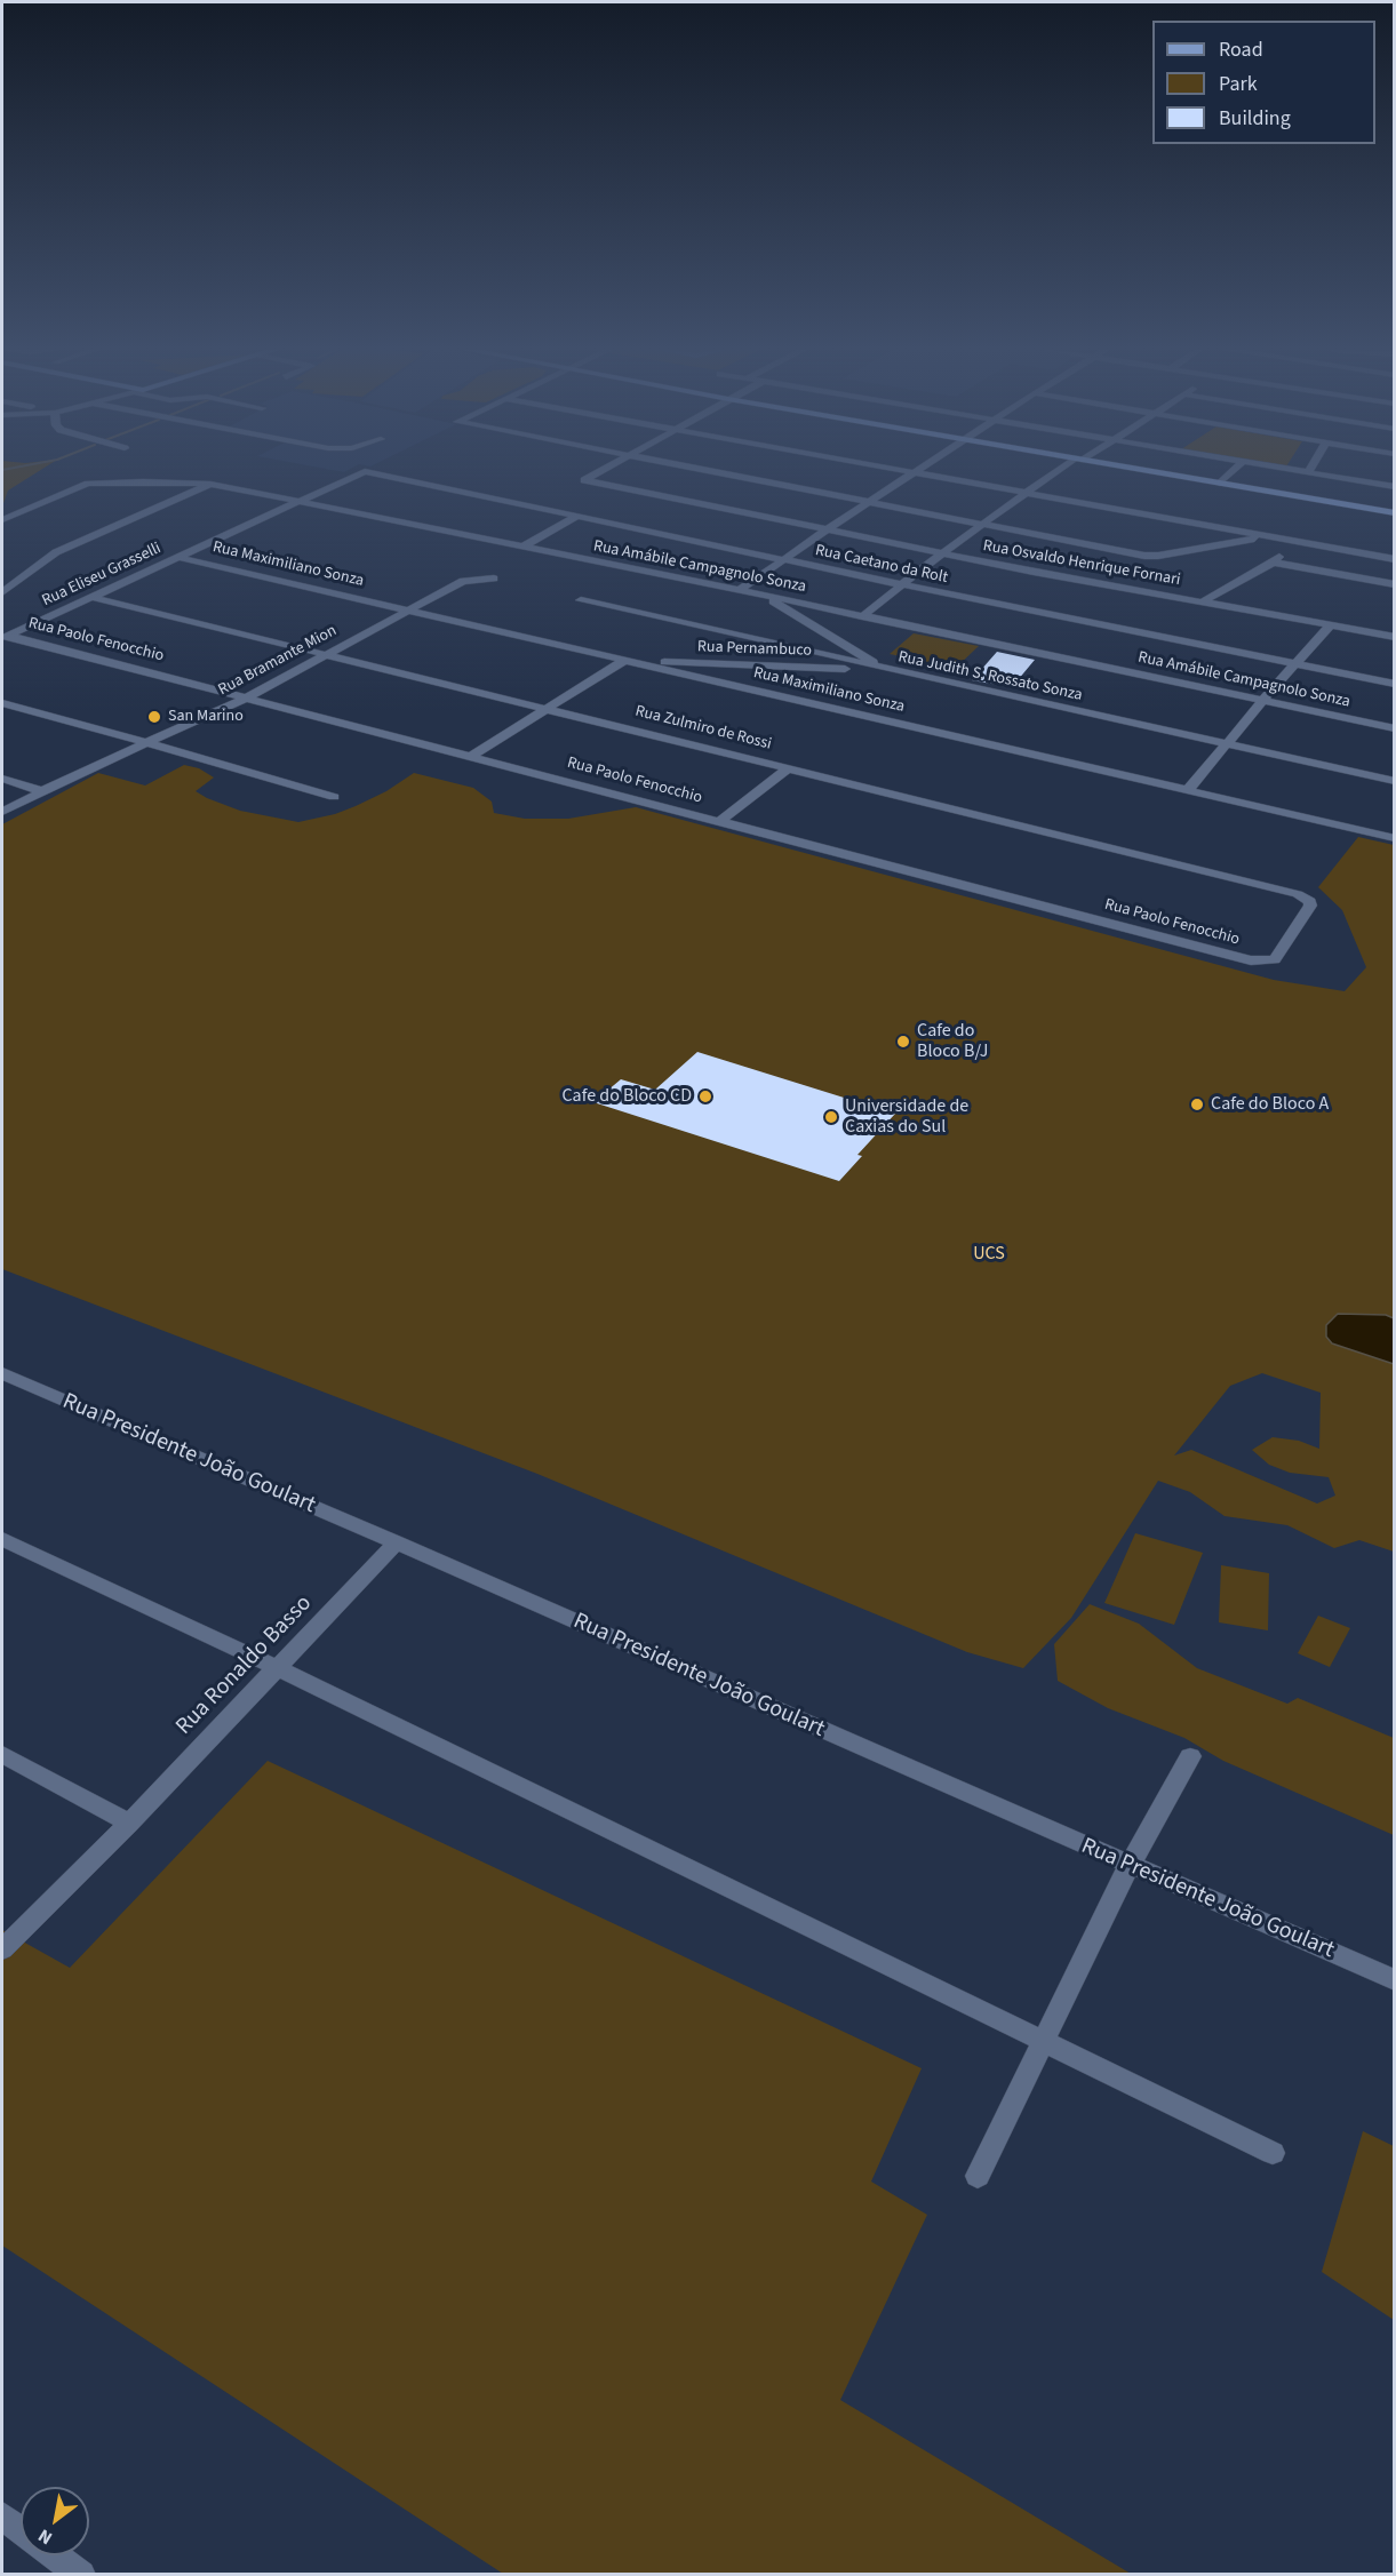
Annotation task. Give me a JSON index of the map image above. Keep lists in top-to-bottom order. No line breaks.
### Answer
{"streets":{"street":["Rua Osvaldo Henrique Fornari","Rua Maximiliano Sonza","Rua Caetano da Rolt","Rua Amábile Campagnolo Sonza","Rua Eliseu Grasselli","Rua Paolo Fenocchio","Rua Pernambuco","Rua Bramante Mion","Rua Judith S. Rossato Sonza","Rua Zulmiro de Rossi","Rua Presidente João Goulart","Rua Ronaldo Basso"]},"crossings":[["Rua Maximiliano Sonza","Rua Eliseu Grasselli"],["Rua Maximiliano Sonza","Rua Pernambuco"],["Rua Maximiliano Sonza","Rua Bramante Mion"],["Rua Caetano da Rolt","Rua Eliseu Grasselli"],["Rua Amábile Campagnolo Sonza","Rua Eliseu Grasselli"],["Rua Eliseu Grasselli","Rua Paolo Fenocchio"],["Rua Eliseu Grasselli","Rua Zulmiro de Rossi"],["Rua Paolo Fenocchio","Rua Bramante Mion"],["Rua Paolo Fenocchio","Rua Zulmiro de Rossi"],["Rua Pernambuco","Rua Judith S. Rossato Sonza"],["Rua Bramante Mion","Rua Zulmiro de Rossi"],["Rua Presidente João Goulart","Rua Ronaldo Basso"]],"parks":["UCS"],"places":["San Marino","Cafe do Bloco B/J","Cafe do Bloco CD","Cafe do Bloco A","Universidade de Caxias do Sul"],"legend":["Road","Park","Building"],"north":"bottom left"}
